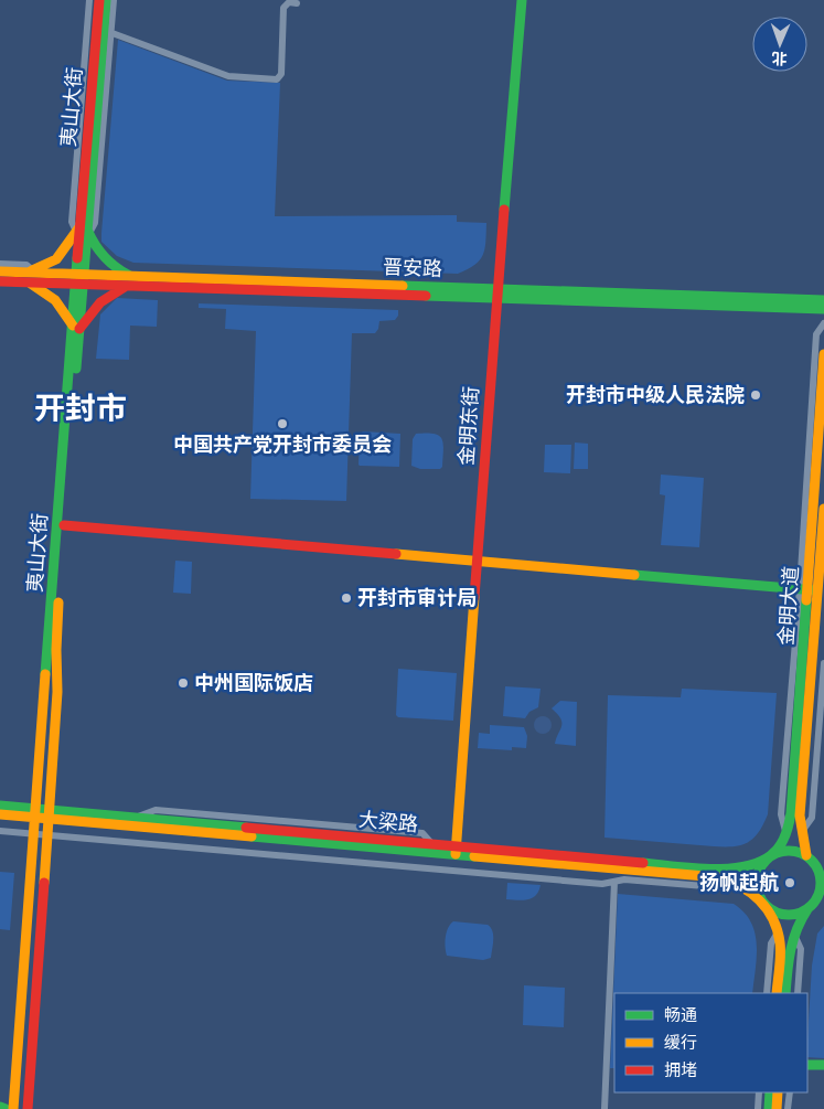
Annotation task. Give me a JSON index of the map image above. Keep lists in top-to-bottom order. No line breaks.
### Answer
{"streets":{"main road":["夷山大街","晋安路","金明东街","金明大道","大梁路"]},"crossings":[["夷山大街","晋安路"],["夷山大街","大梁路"],["晋安路","金明东街"],["金明东街","大梁路"],["金明大道","大梁路"]],"districts":["开封市"],"places":["开封市中级人民法院","中国共产党开封市委员会","开封市审计局","中州国际饭店","扬帆起航"],"legend":["畅通","缓行","拥堵"],"north":"bottom"}
